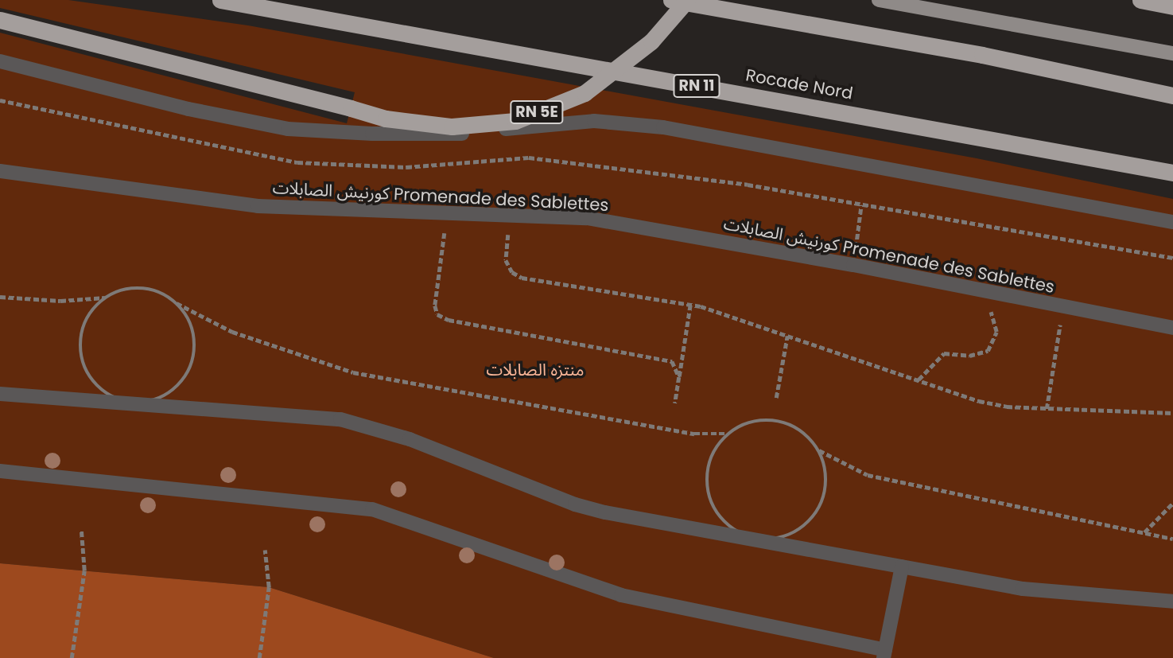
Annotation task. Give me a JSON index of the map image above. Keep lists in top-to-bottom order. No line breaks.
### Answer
{"streets":{"highway":["Rocade Nord","RN 11","RN 5E"],"street":["كورنيش الصابلات Promenade des Sablettes"]},"parks":["منتزه الصابلات"]}
